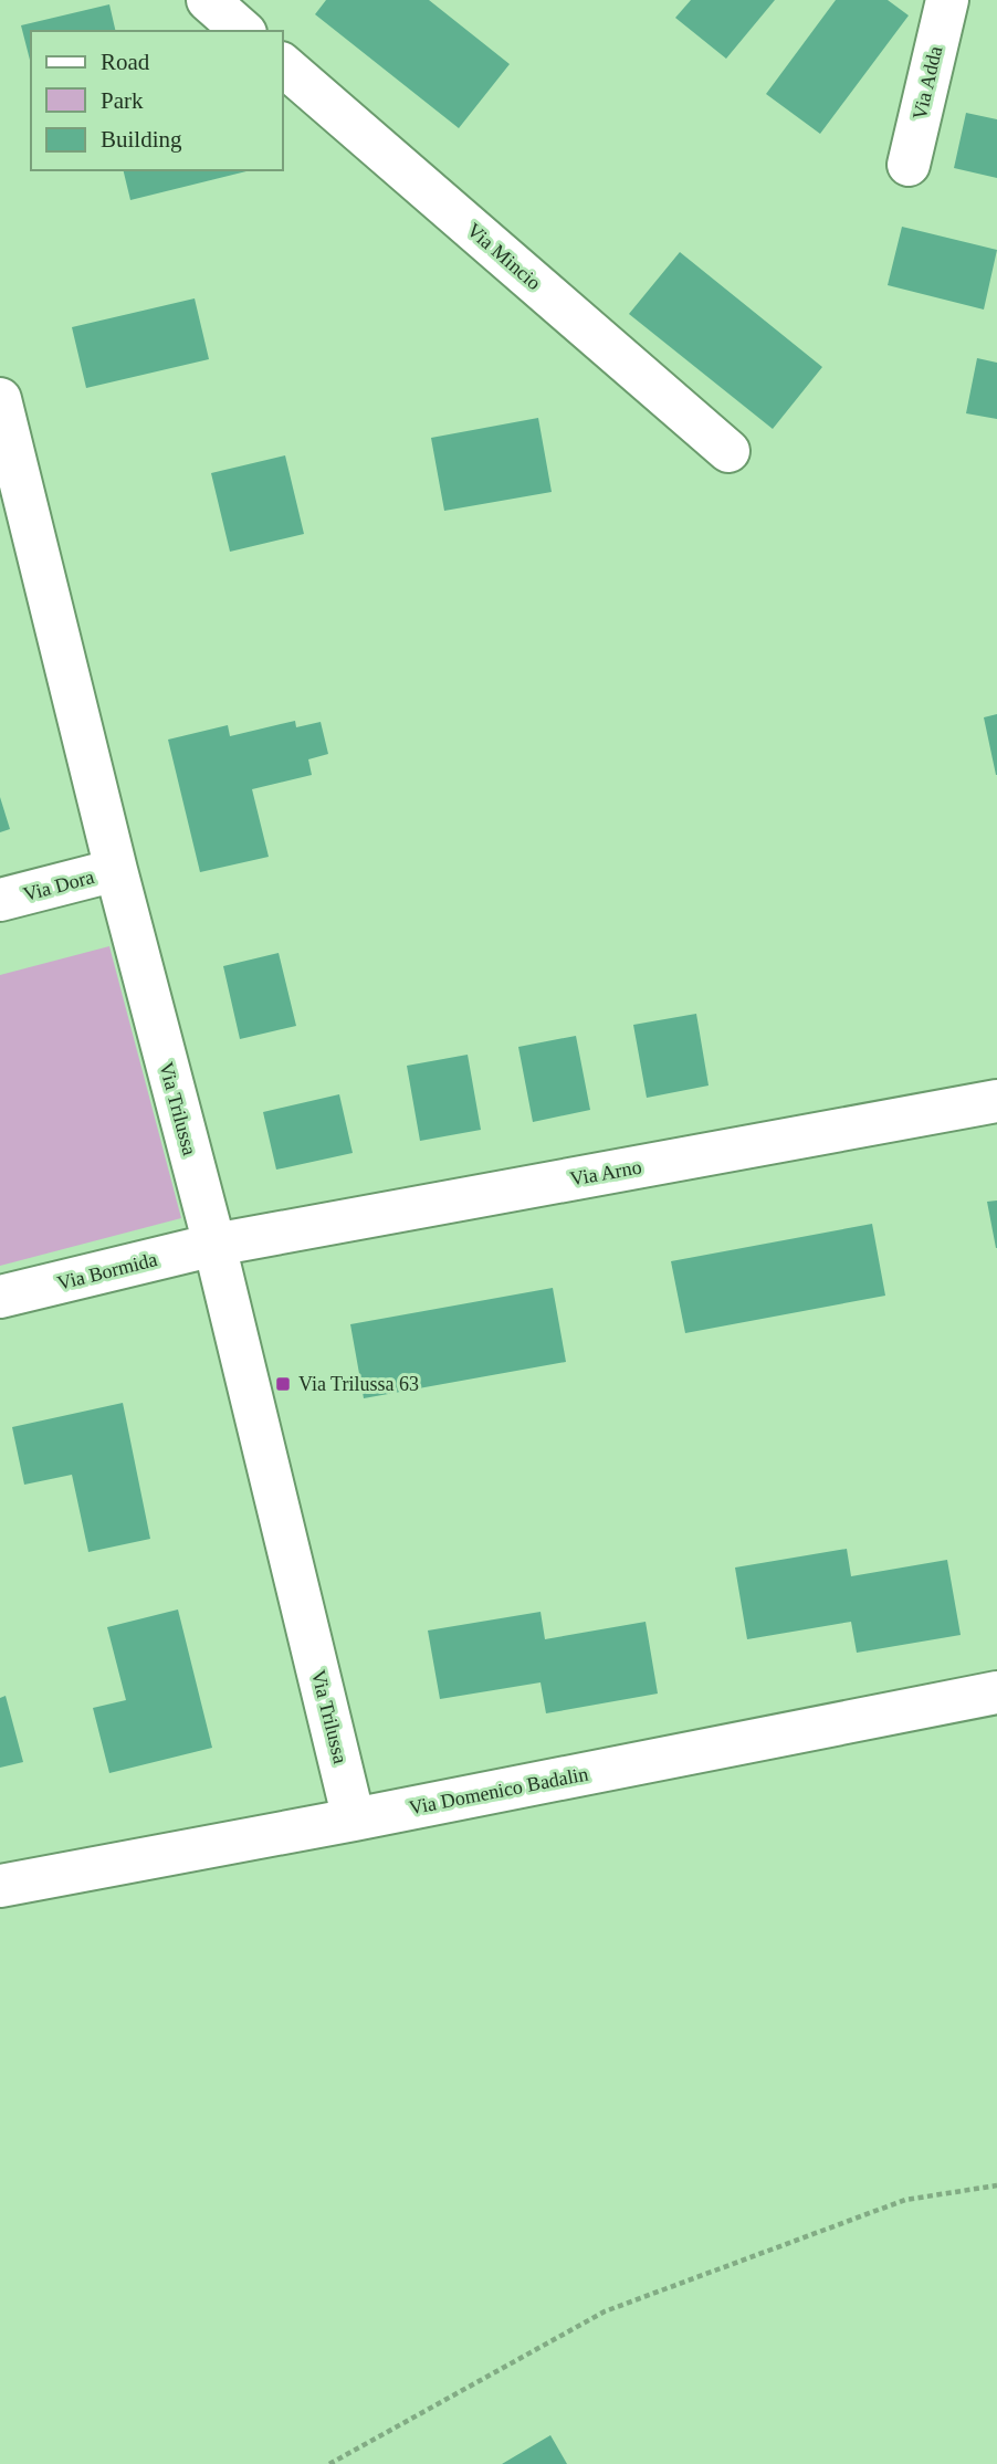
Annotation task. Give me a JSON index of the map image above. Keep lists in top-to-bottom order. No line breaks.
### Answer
{"streets":{"street":["Via Adda","Via Mincio","Via Dora","Via Trilussa","Via Arno","Via Bormida","Via Domenico Badalin"]},"crossings":[["Via Dora","Via Trilussa"],["Via Trilussa","Via Arno"],["Via Trilussa","Via Bormida"],["Via Trilussa","Via Domenico Badalin"],["Via Arno","Via Bormida"]],"places":{"transit":["Via Trilussa 63"]},"legend":["Road","Park","Building"]}
